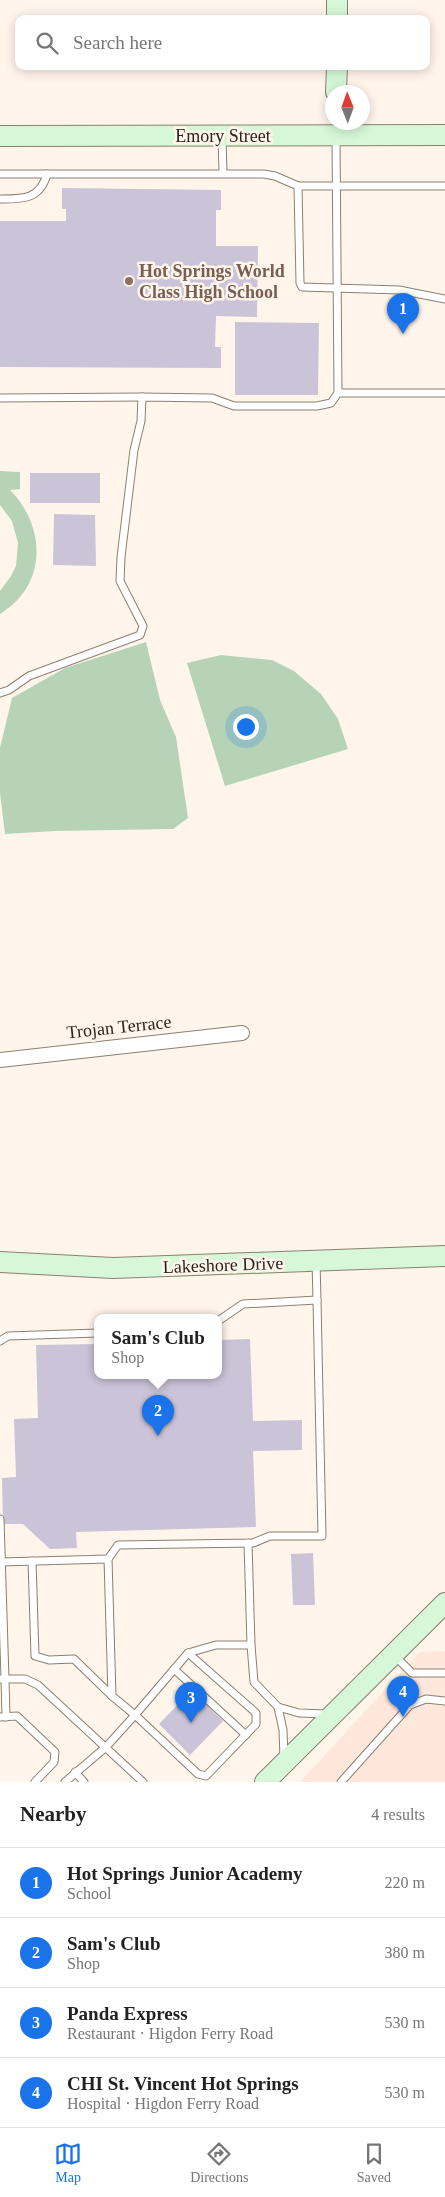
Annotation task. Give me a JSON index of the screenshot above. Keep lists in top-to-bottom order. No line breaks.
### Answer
{"streets":{"street":["Emory Street","Trojan Terrace","Lakeshore Drive"]},"places":["Hot Springs World Class High School"],"north":"top","page":{"search":"Search here","pins":["1","2","4","3"],"popup":["Sam's Club","Shop"],"heading":["Nearby","4 results"],"list":[{"mark":"1","name":"Hot Springs Junior Academy","note":"School","value":"220 m"},{"mark":"2","name":"Sam's Club","note":"Shop","value":"380 m"},{"mark":"3","name":"Panda Express","note":"Restaurant · Higdon Ferry Road","value":"530 m"},{"mark":"4","name":"CHI St. Vincent Hot Springs","note":"Hospital · Higdon Ferry Road","value":"530 m"}],"nav":["Map","Directions","Saved"]}}
